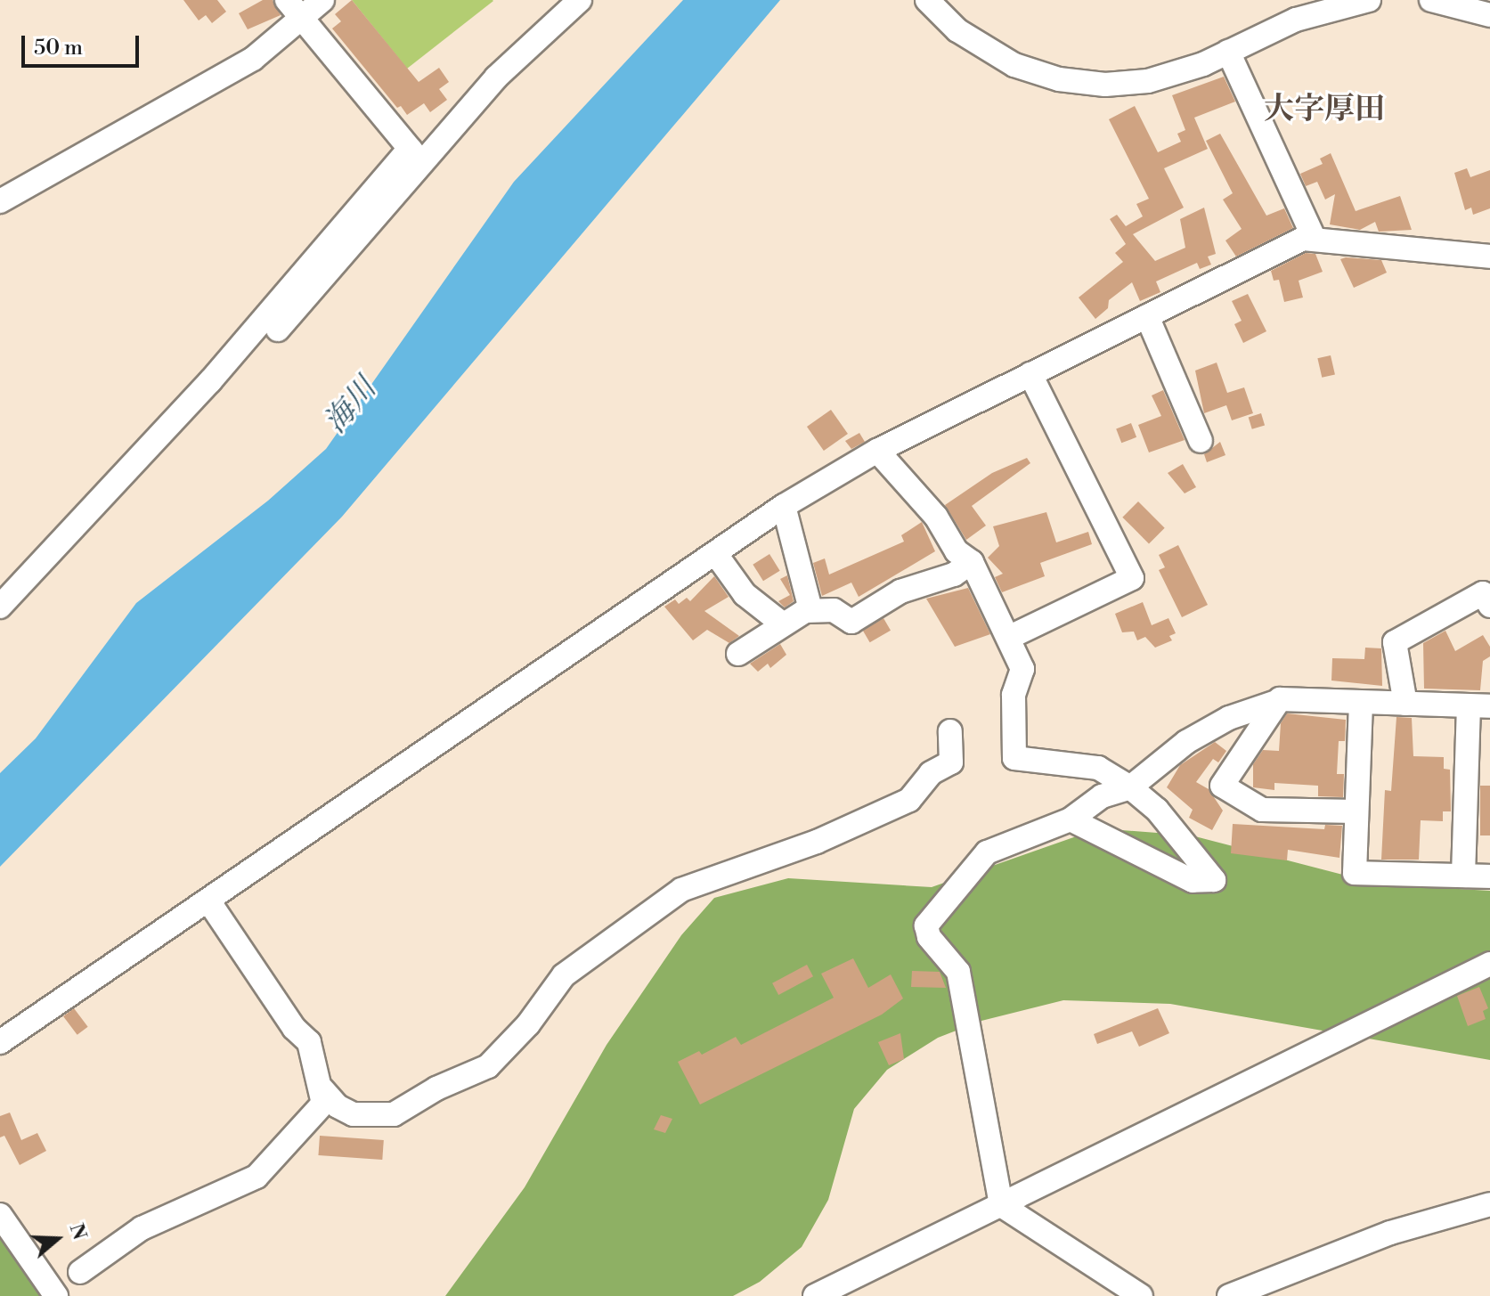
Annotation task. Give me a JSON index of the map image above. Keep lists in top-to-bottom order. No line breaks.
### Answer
{"districts":["大字厚田"],"water":["海川"],"scale_bar":"50 m","north":"right"}
